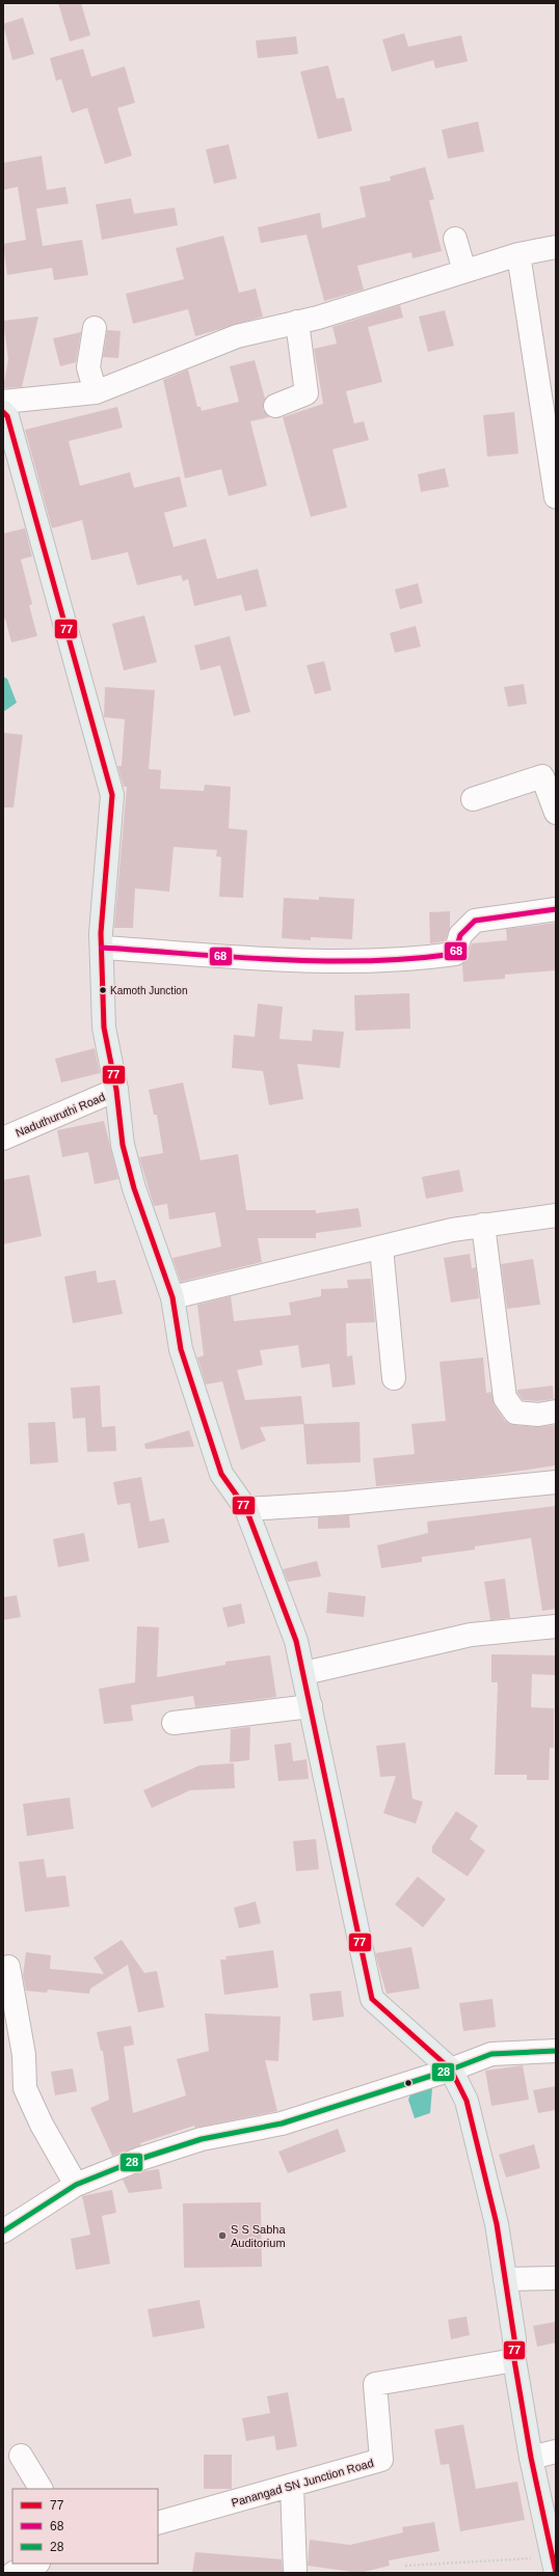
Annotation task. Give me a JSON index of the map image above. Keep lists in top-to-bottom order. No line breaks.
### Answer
{"streets":{"street":["Naduthuruthi Road","Panangad SN Junction Road"]},"places":["Kamoth Junction","S S Sabha Auditorium"],"lines":["transit line 77","transit line 68","transit line 28"],"legend":["77","68","28"]}
